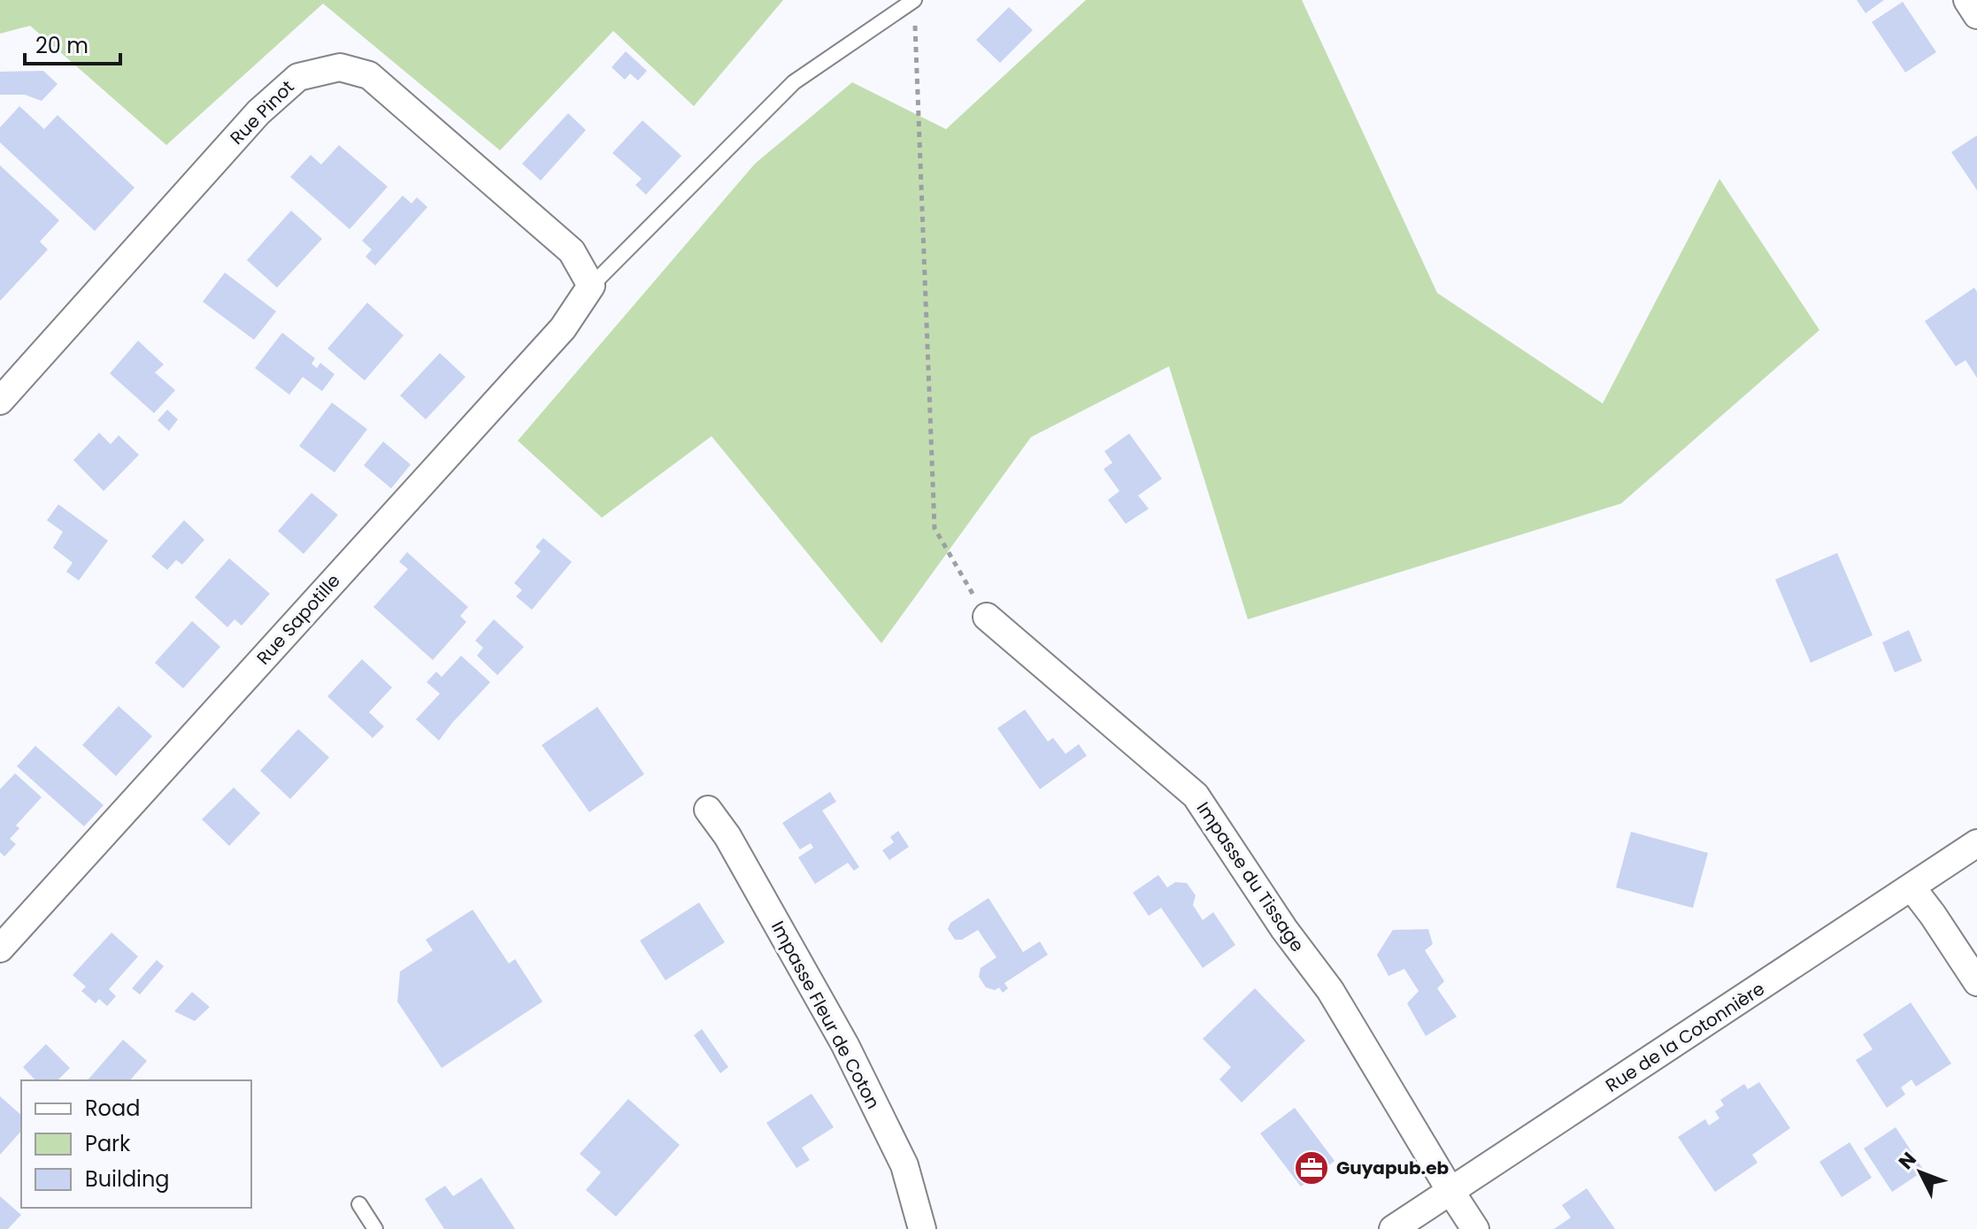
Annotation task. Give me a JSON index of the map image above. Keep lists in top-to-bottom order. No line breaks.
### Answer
{"streets":{"street":["Rue Pinot","Rue Sapotille","Impasse du Tissage","Impasse Fleur de Coton","Rue de la Cotonnière"]},"crossings":[["Rue Pinot","Rue Sapotille"],["Impasse du Tissage","Rue de la Cotonnière"]],"places":{"office":["Guyapub.eb"]},"legend":["Road","Park","Building"],"scale_bar":"20 m","north":"top left"}
